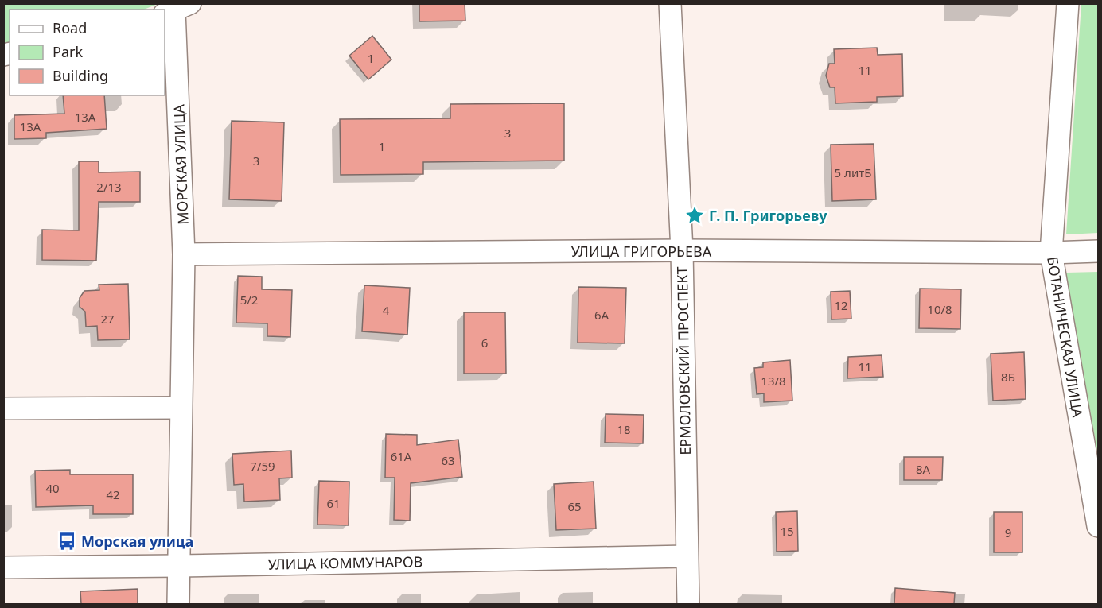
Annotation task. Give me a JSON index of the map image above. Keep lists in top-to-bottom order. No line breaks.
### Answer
{"streets":{"street":["МОРСКАЯ УЛИЦА","УЛИЦА ГРИГОРЬЕВА","БОТАНИЧЕСКАЯ УЛИЦА","ЕРМОЛОВСКИЙ ПРОСПЕКТ","УЛИЦА КОММУНАРОВ"]},"crossings":[["МОРСКАЯ УЛИЦА","УЛИЦА ГРИГОРЬЕВА"],["МОРСКАЯ УЛИЦА","УЛИЦА КОММУНАРОВ"],["УЛИЦА ГРИГОРЬЕВА","БОТАНИЧЕСКАЯ УЛИЦА"],["УЛИЦА ГРИГОРЬЕВА","ЕРМОЛОВСКИЙ ПРОСПЕКТ"],["ЕРМОЛОВСКИЙ ПРОСПЕКТ","УЛИЦА КОММУНАРОВ"]],"places":{"place":["Г. П. Григорьеву"],"bus stop":["Морская улица"]},"house_numbers":["1","11","13А","13А","3","1","3","5 литБ","2/13","5/2","12","10/8","4","6А","27","6","11","8Б","13/8","18","61А","63","7/59","8А","40","42","61","65","15","9"],"legend":["Road","Park","Building"]}
